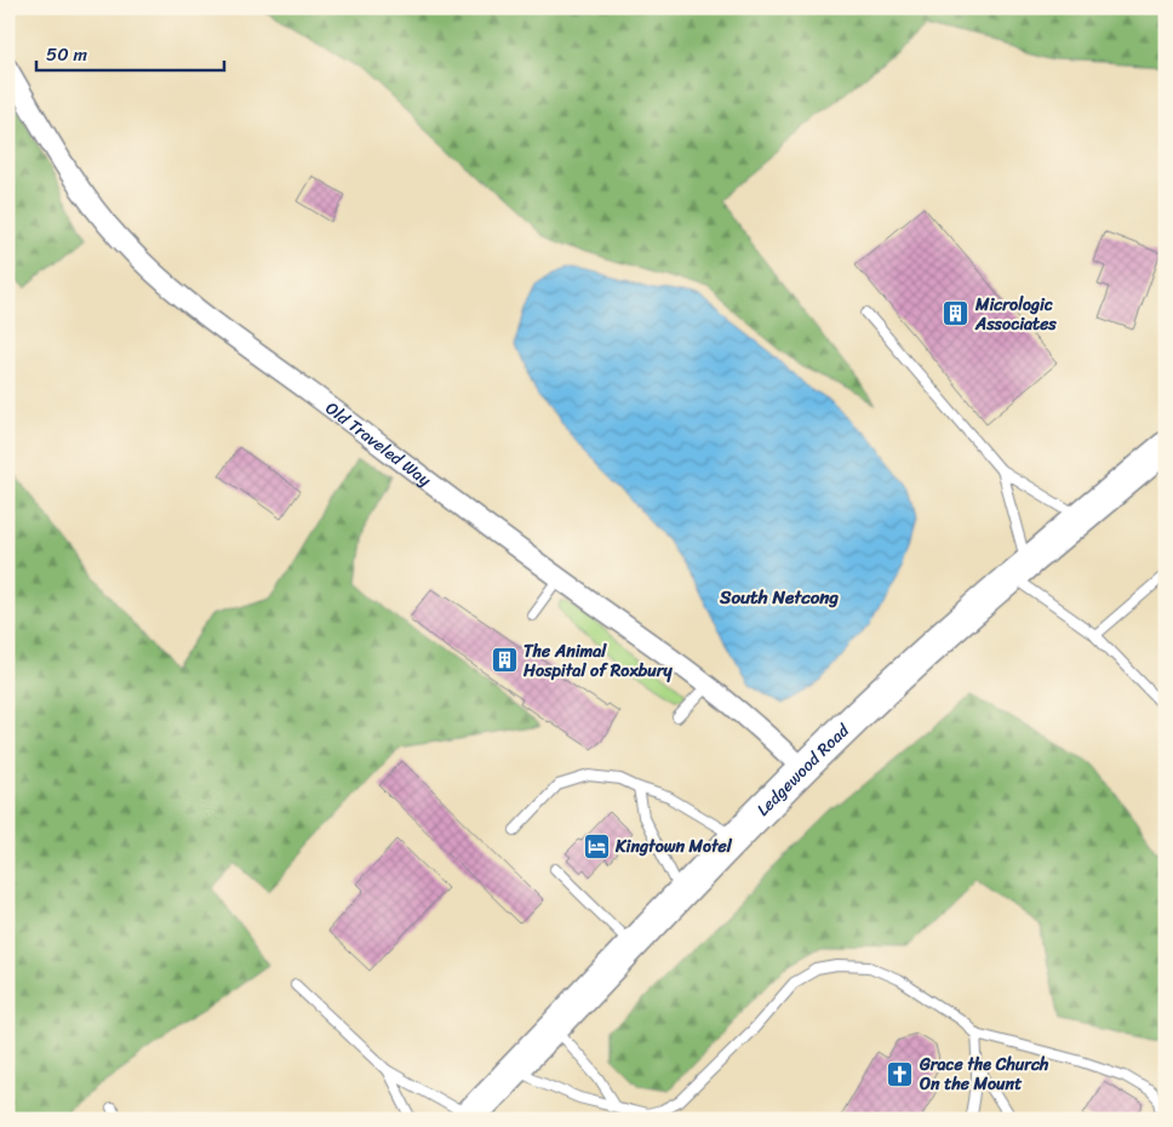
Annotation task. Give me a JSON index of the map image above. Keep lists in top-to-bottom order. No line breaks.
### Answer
{"streets":{"main road":["Ledgewood Road"],"street":["Old Traveled Way"]},"crossings":[["Old Traveled Way","Ledgewood Road"]],"districts":["South Netcong"],"places":{"building":["Micrologic Associates","The Animal Hospital of Roxbury"],"hotel":["Kingtown Motel"],"church":["Grace the Church On the Mount"]},"scale_bar":"50 m"}
